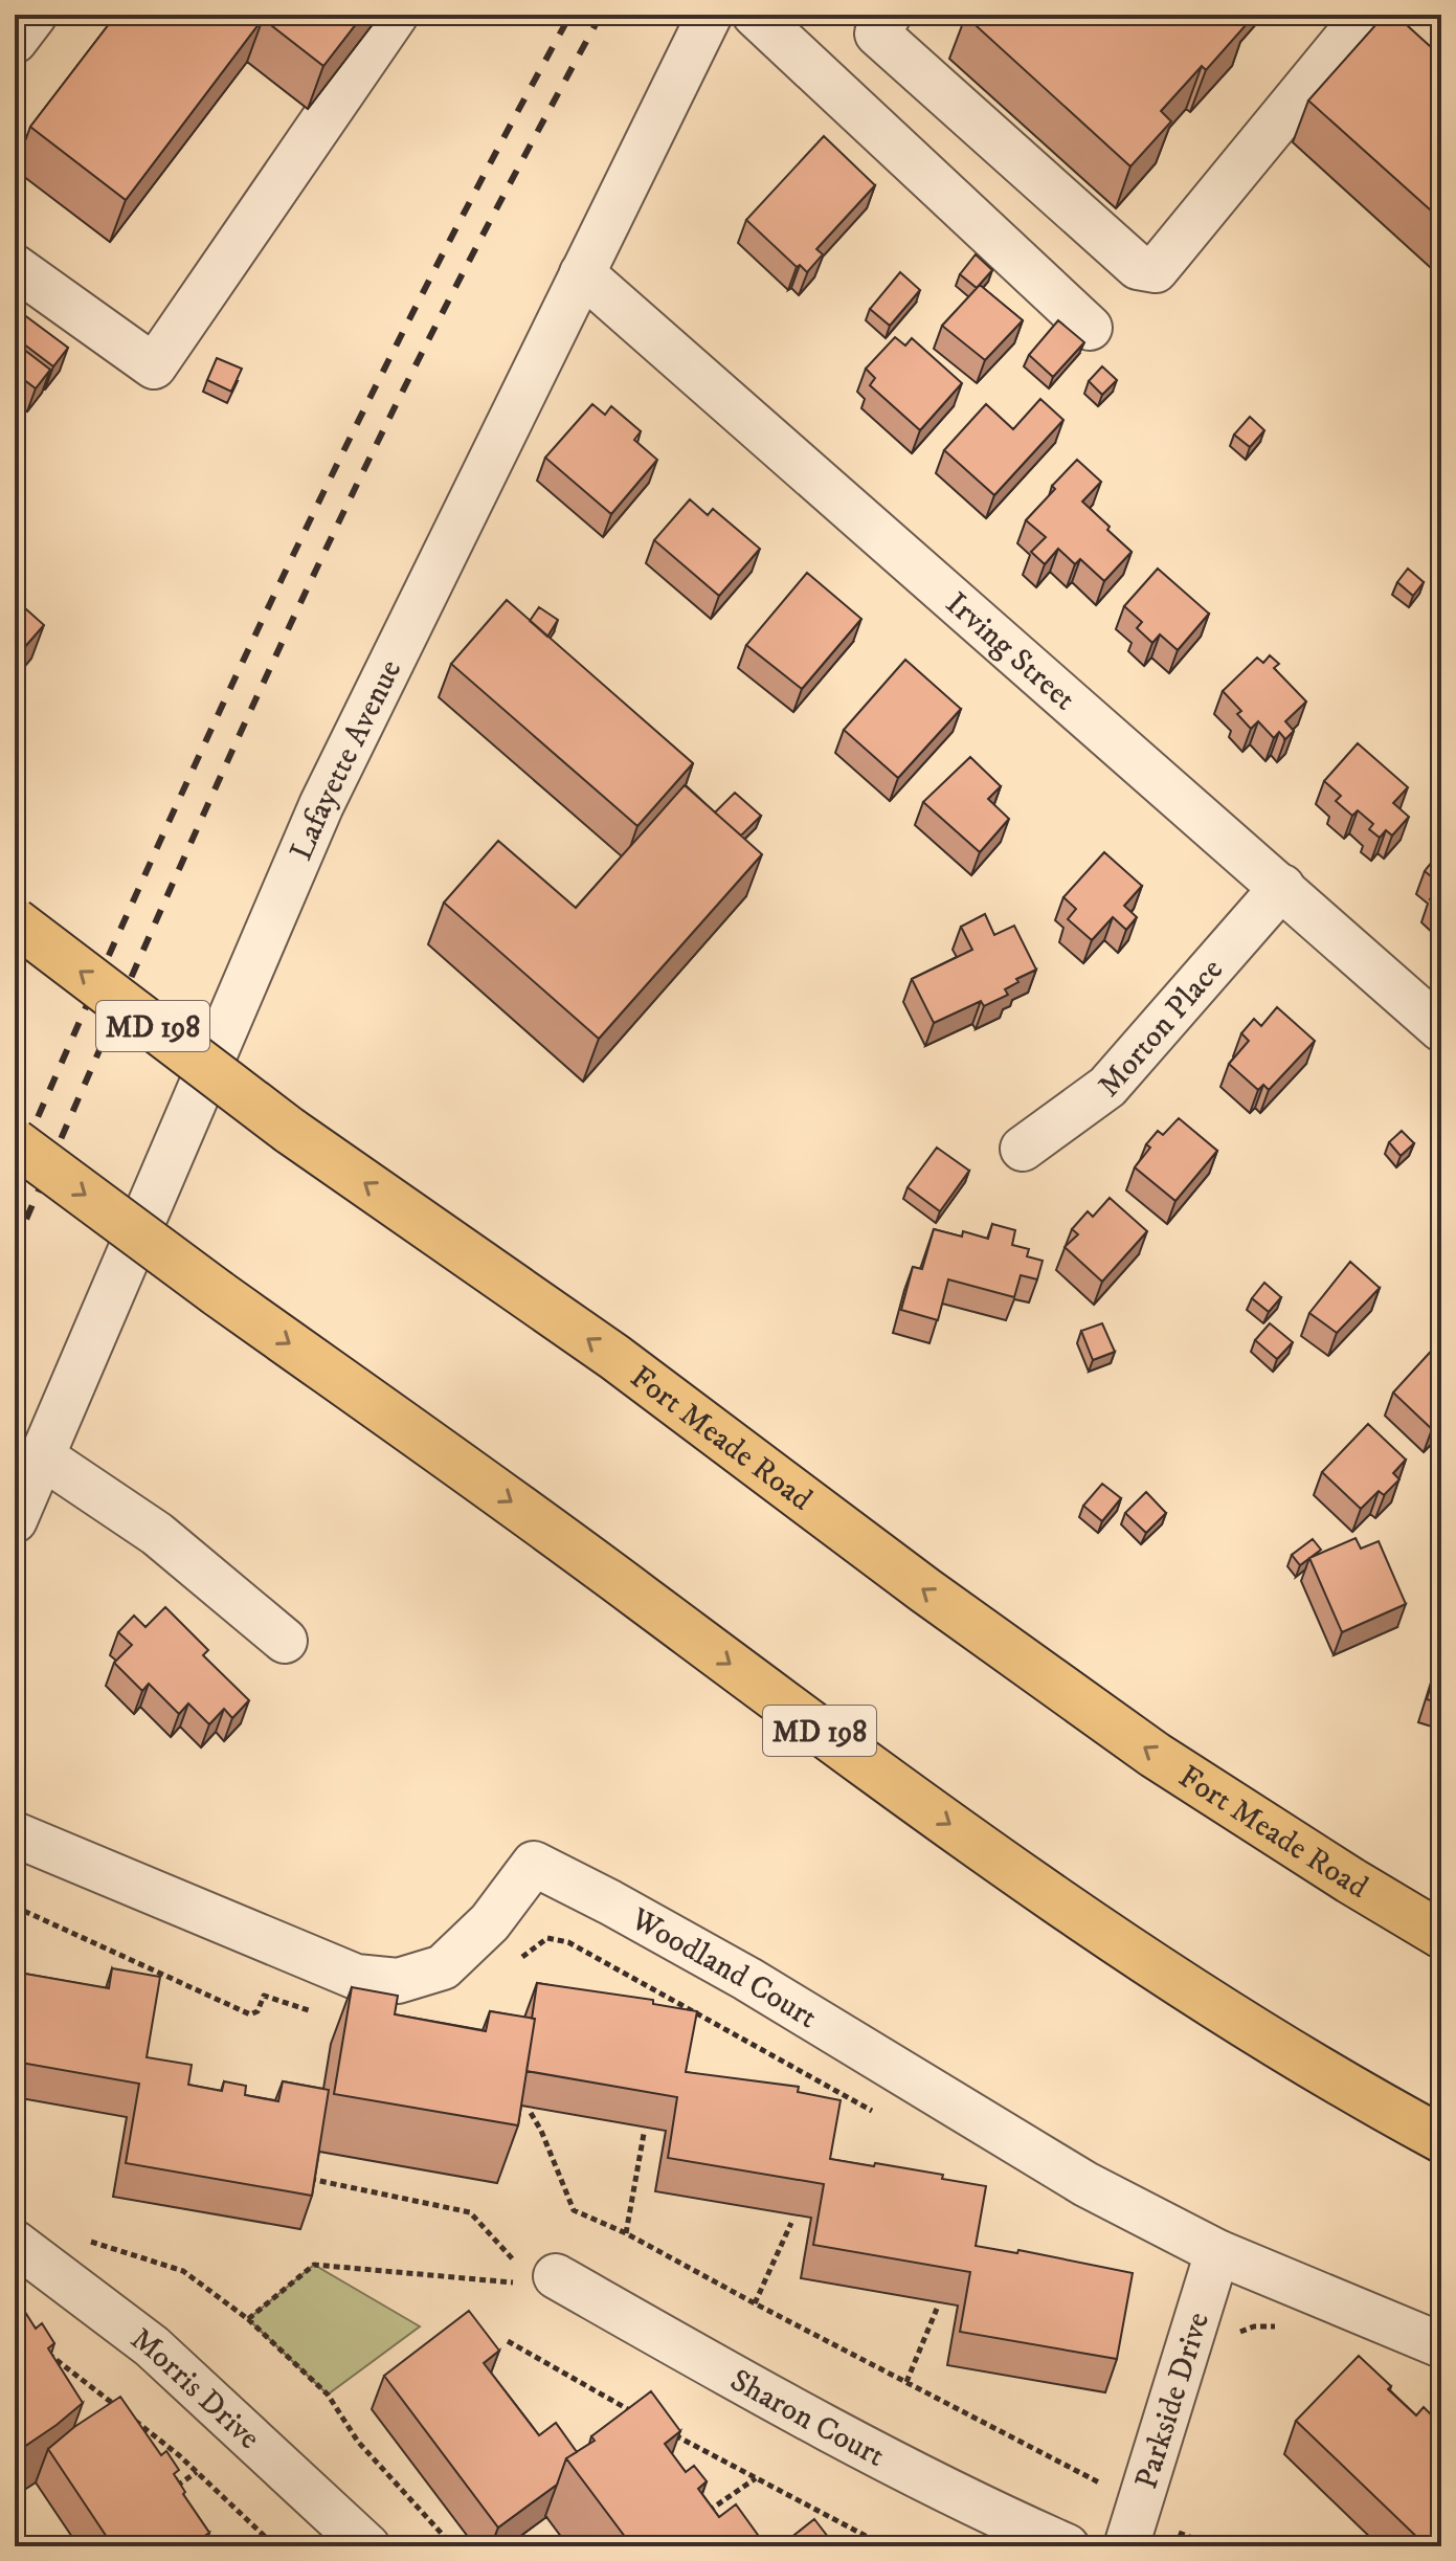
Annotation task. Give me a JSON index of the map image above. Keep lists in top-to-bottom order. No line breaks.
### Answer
{"streets":{"main road":["MD 198","Fort Meade Road"],"street":["Irving Street","Lafayette Avenue","Morton Place","Woodland Court","Morris Drive","Parkside Drive","Sharon Court"]},"crossings":[["Irving Street","Lafayette Avenue"],["Irving Street","Morton Place"],["Woodland Court","Parkside Drive"]]}
